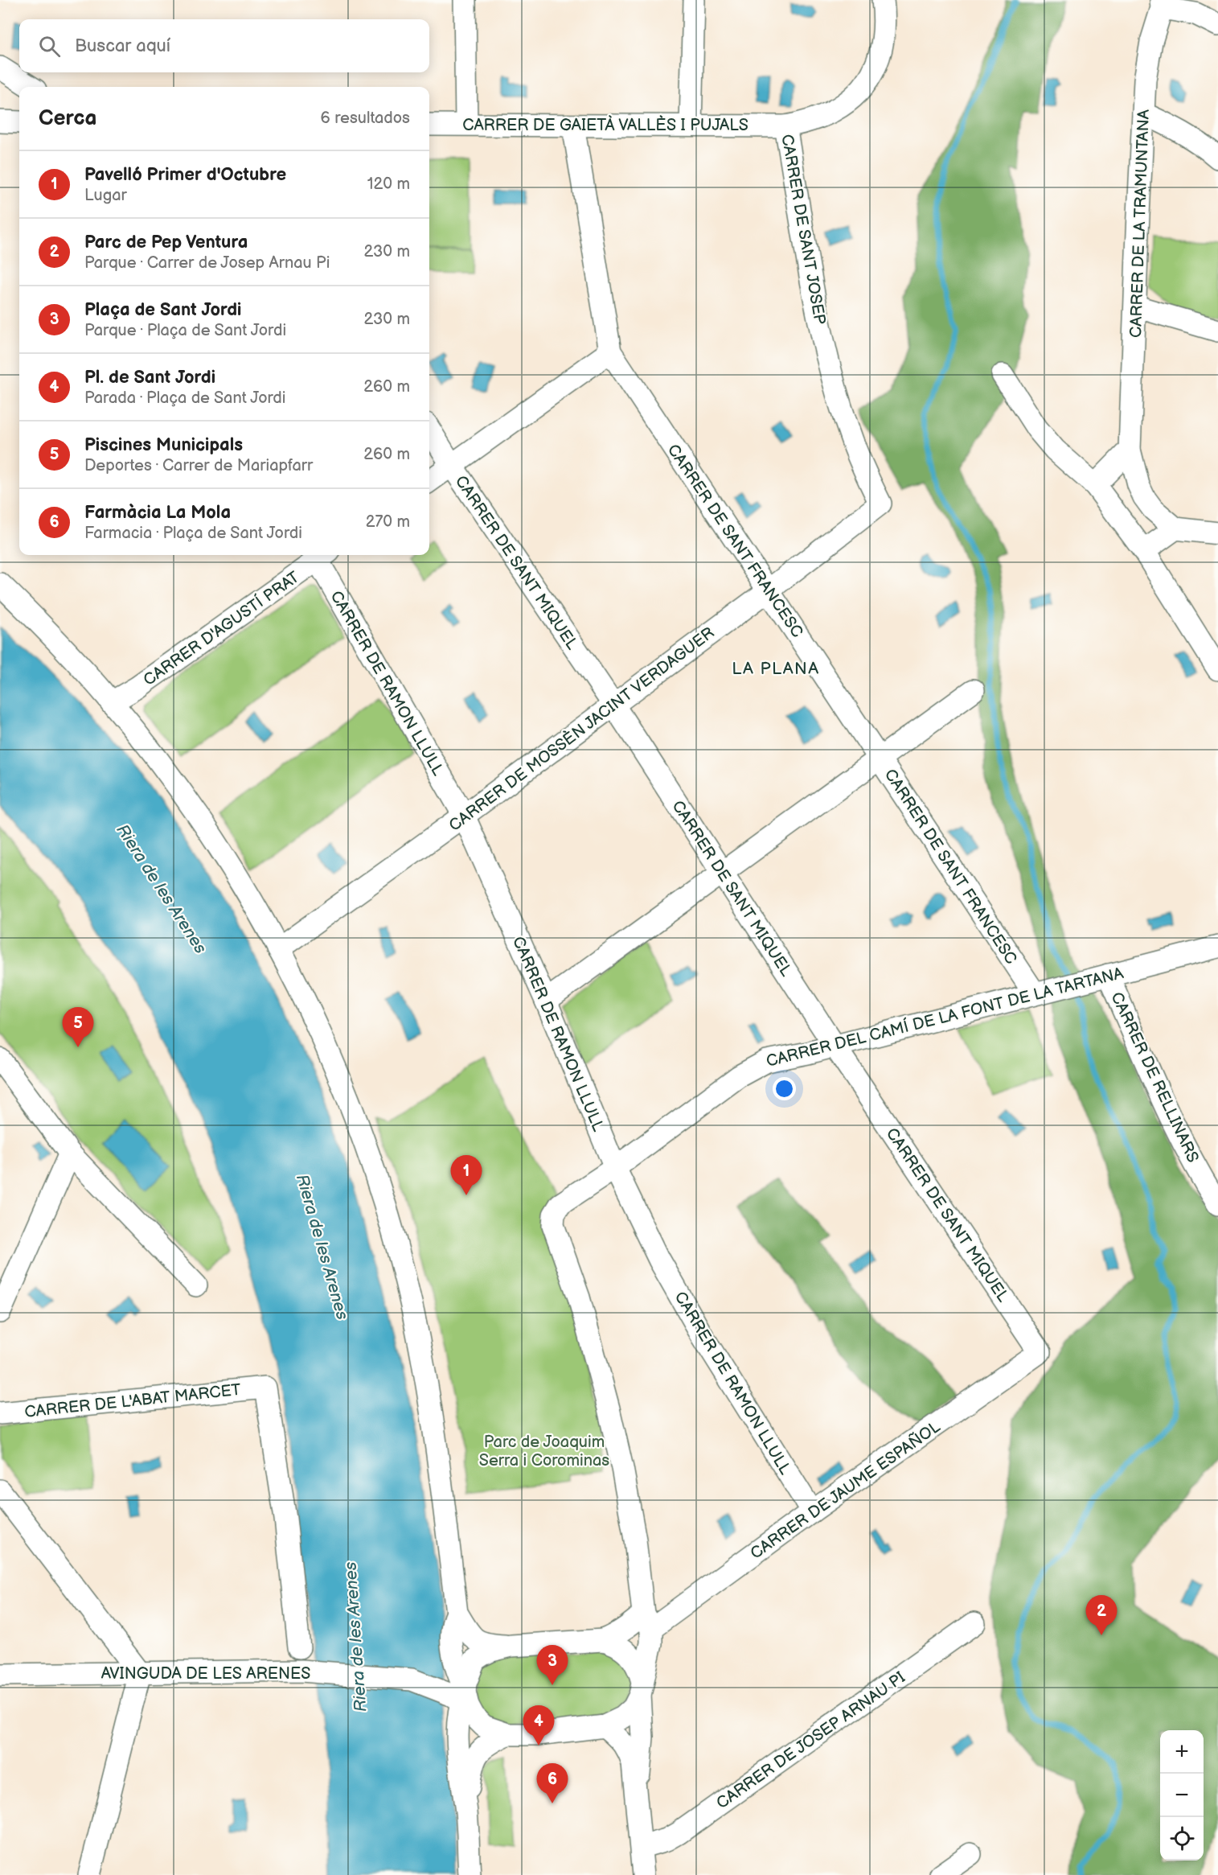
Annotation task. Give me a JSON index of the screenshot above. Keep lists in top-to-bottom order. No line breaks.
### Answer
{"streets":{"street":["CARRER DE GAIETÀ VALLÈS I PUJALS","CARRER DE LA TRAMUNTANA","CARRER DE SANT JOSEP","CARRER DE SANT FRANCESC","CARRER DE SANT MIQUEL","CARRER D'AGUSTÍ PRAT","CARRER DE RAMON LLULL","CARRER DE MOSSÈN JACINT VERDAGUER","CARRER DEL CAMÍ DE LA FONT DE LA TARTANA","CARRER DE RELLINARS","CARRER DE L'ABAT MARCET","CARRER DE JAUME ESPAÑOL","AVINGUDA DE LES ARENES","CARRER DE JOSEP ARNAU PI"]},"crossings":[["CARRER DE GAIETÀ VALLÈS I PUJALS","CARRER DE SANT JOSEP"],["CARRER DE GAIETÀ VALLÈS I PUJALS","CARRER DE SANT FRANCESC"],["CARRER DE SANT JOSEP","CARRER DE MOSSÈN JACINT VERDAGUER"],["CARRER DE SANT FRANCESC","CARRER DE MOSSÈN JACINT VERDAGUER"],["CARRER DE SANT FRANCESC","CARRER DEL CAMÍ DE LA FONT DE LA TARTANA"],["CARRER DE SANT MIQUEL","CARRER DE MOSSÈN JACINT VERDAGUER"],["CARRER DE SANT MIQUEL","CARRER DEL CAMÍ DE LA FONT DE LA TARTANA"],["CARRER DE SANT MIQUEL","CARRER DE JAUME ESPAÑOL"],["CARRER DE RAMON LLULL","CARRER DE MOSSÈN JACINT VERDAGUER"],["CARRER DE RAMON LLULL","CARRER DEL CAMÍ DE LA FONT DE LA TARTANA"],["CARRER DE RAMON LLULL","CARRER DE JAUME ESPAÑOL"],["CARRER DEL CAMÍ DE LA FONT DE LA TARTANA","CARRER DE RELLINARS"],["CARRER DEL CAMÍ DE LA FONT DE LA TARTANA","CARRER DE JAUME ESPAÑOL"]],"districts":["LA PLANA"],"water":["Riera de les Arenes"],"parks":["Parc de Joaquim Serra i Corominas"],"page":{"search":"Buscar aquí","heading":["Cerca","6 resultados"],"list":[{"mark":"1","name":"Pavelló Primer d'Octubre","note":"Lugar","value":"120 m"},{"mark":"2","name":"Parc de Pep Ventura","note":"Parque · Carrer de Josep Arnau Pi","value":"230 m"},{"mark":"3","name":"Plaça de Sant Jordi","note":"Parque · Plaça de Sant Jordi","value":"230 m"},{"mark":"4","name":"Pl. de Sant Jordi","note":"Parada · Plaça de Sant Jordi","value":"260 m"},{"mark":"5","name":"Piscines Municipals","note":"Deportes · Carrer de Mariapfarr","value":"260 m"},{"mark":"6","name":"Farmàcia La Mola","note":"Farmacia · Plaça de Sant Jordi","value":"270 m"}],"pins":["5","1","2","3","4","6"],"map_buttons":["+","−"]}}
